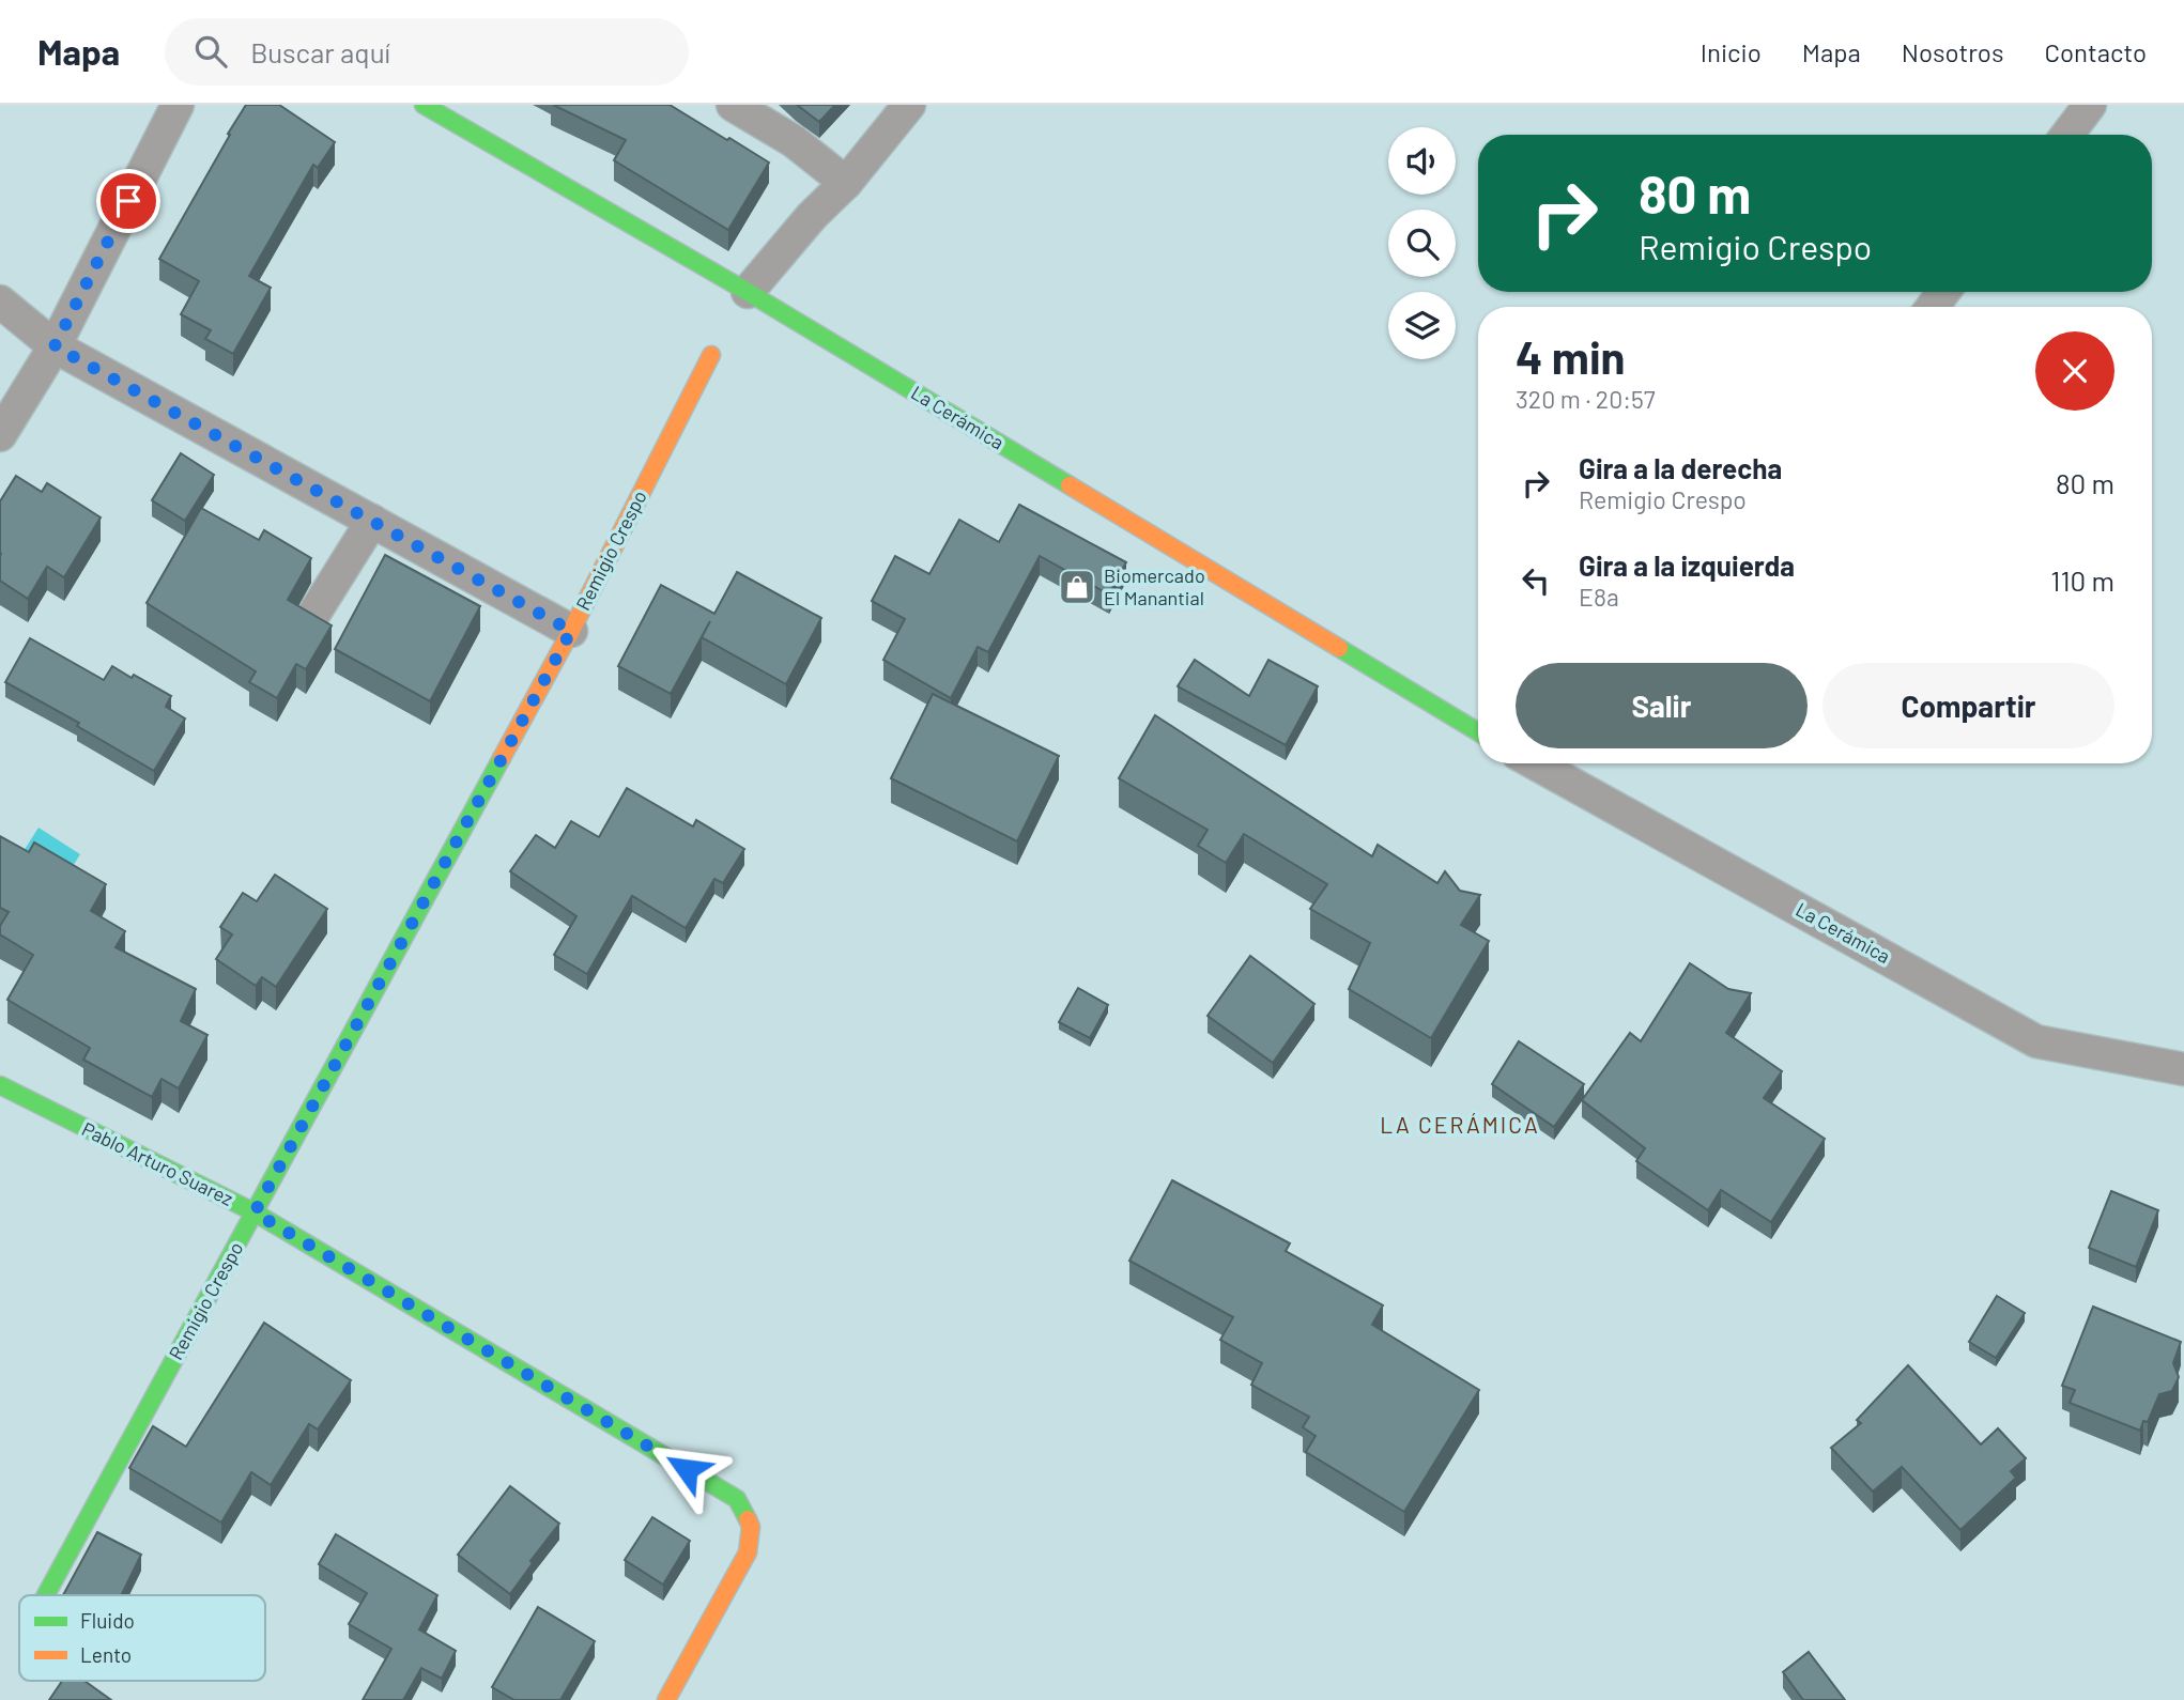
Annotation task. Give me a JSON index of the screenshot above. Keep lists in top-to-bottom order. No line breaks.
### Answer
{"streets":{"street":["La Cerámica","Remigio Crespo","Pablo Arturo Suarez"]},"crossings":[["Remigio Crespo","Pablo Arturo Suarez"]],"districts":["LA CERÁMICA"],"places":{"shop":["Biomercado El Manantial"]},"legend":["Fluido","Lento"],"page":{"header":"Mapa","search":"Buscar aquí","nav":["Inicio","Mapa","Nosotros","Contacto"],"turn":["80 m","Remigio Crespo"],"heading":["4 min","320 m · 20:57"],"list":[{"name":"Gira a la derecha","note":"Remigio Crespo","value":"80 m"},{"name":"Gira a la izquierda","note":"E8a","value":"110 m"}],"buttons":["Salir","Compartir"]}}
